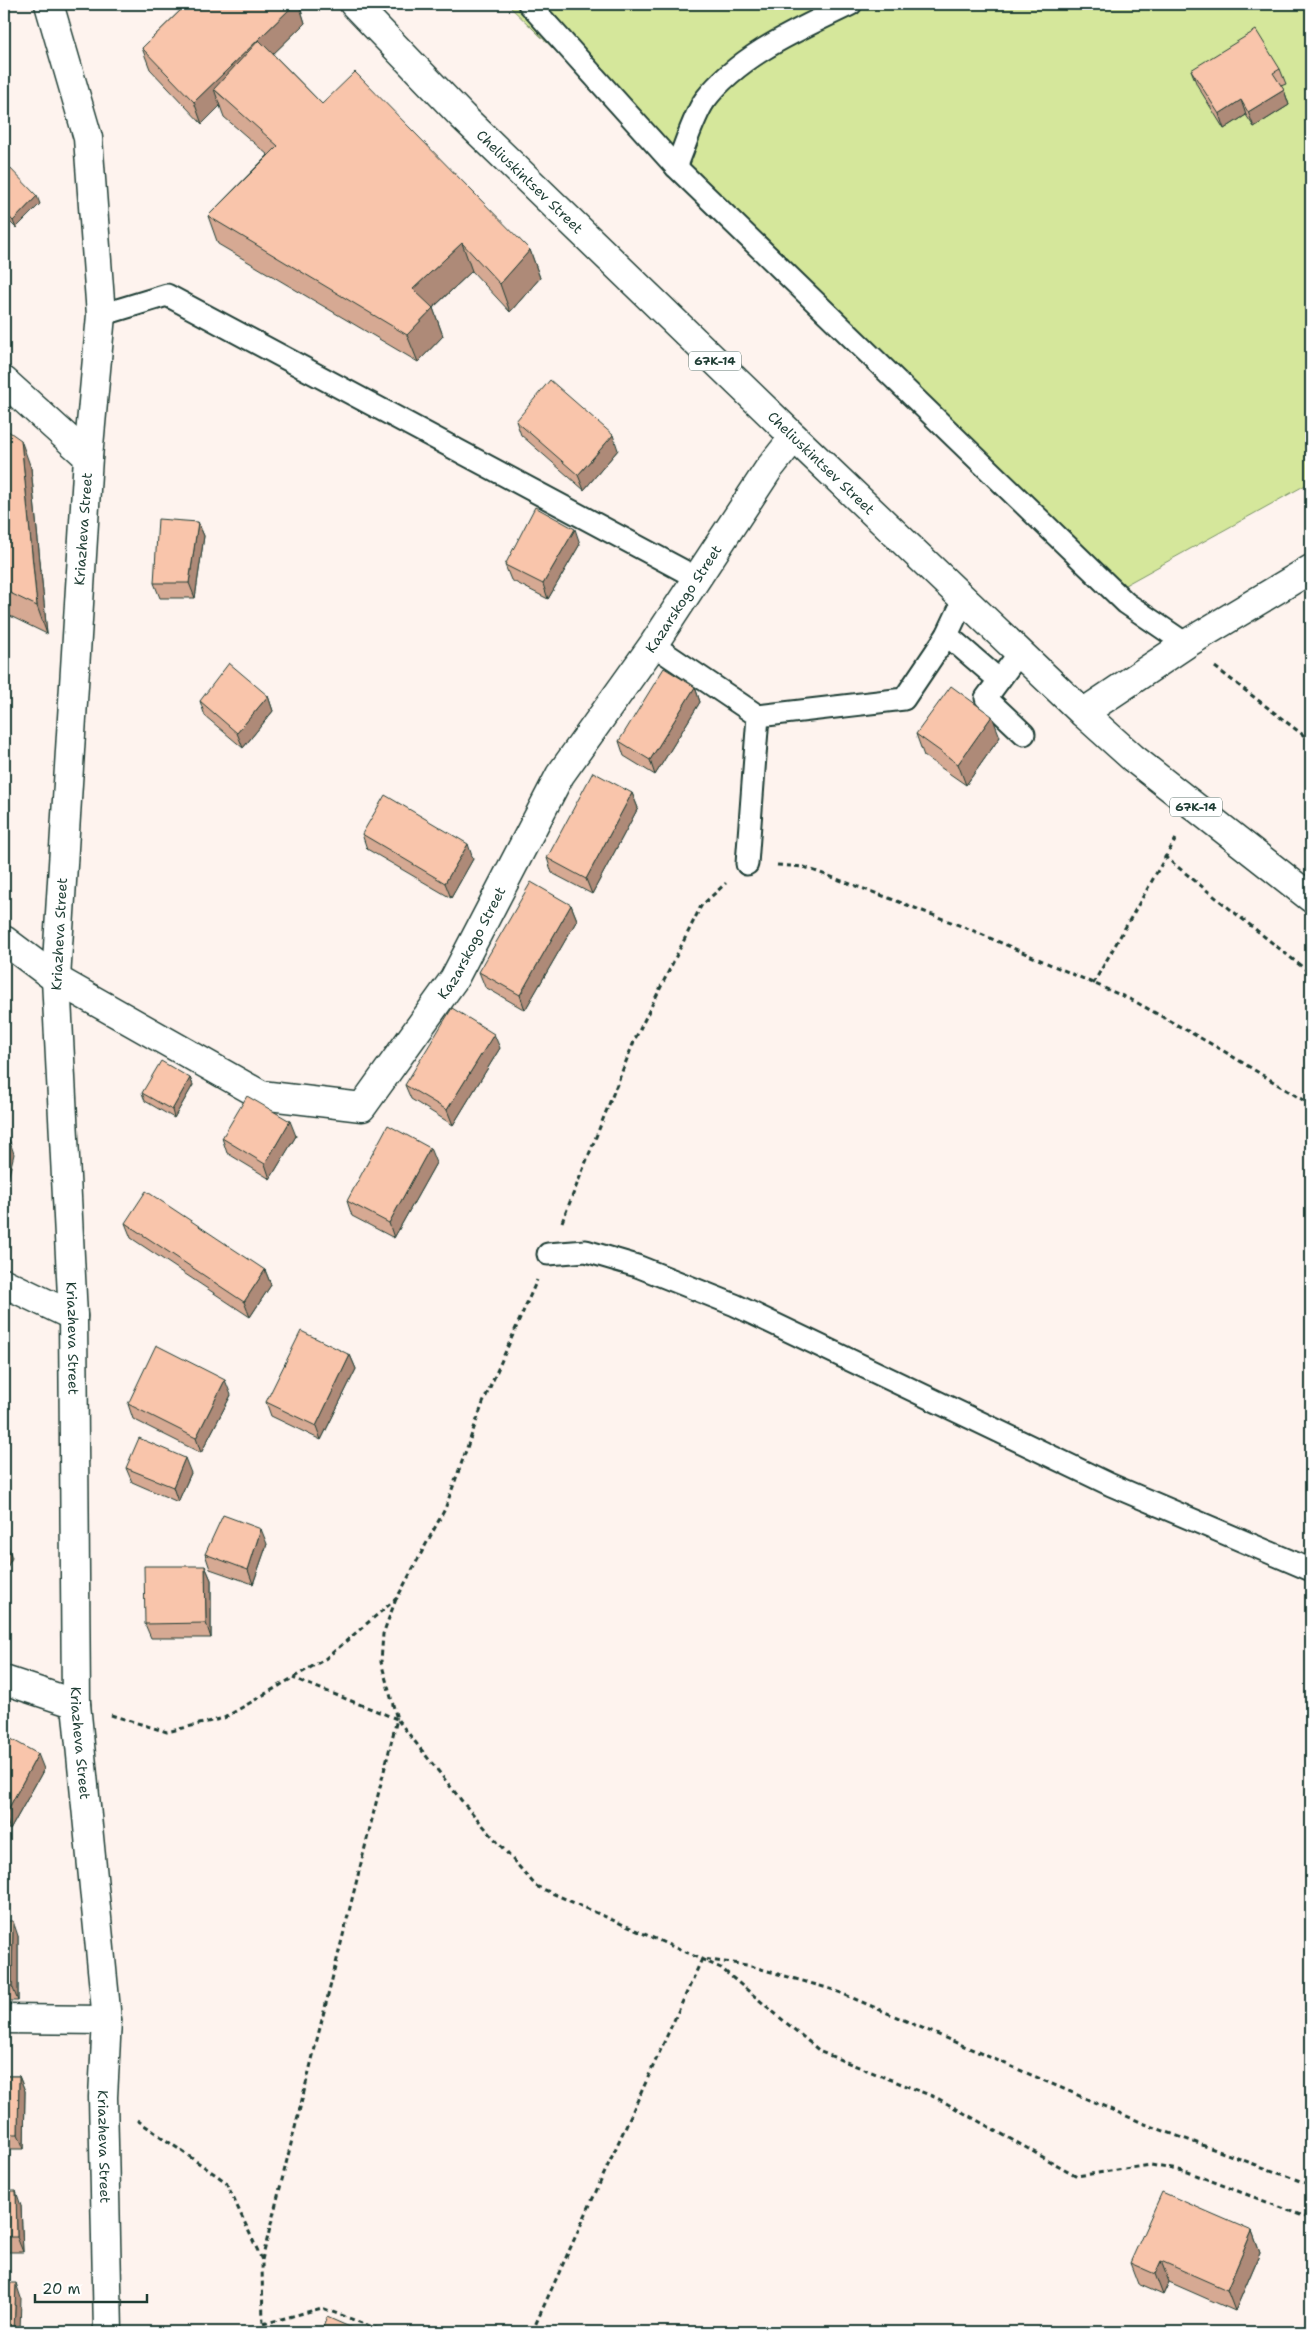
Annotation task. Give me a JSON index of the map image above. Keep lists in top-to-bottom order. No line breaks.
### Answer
{"streets":{"street":["Cheliuskintsev Street","67К-14","Kriazheva Street","Kazarskogo Street"]},"crossings":[["Cheliuskintsev Street","Kazarskogo Street"],["Kriazheva Street","Kazarskogo Street"]],"scale_bar":"20 m"}
